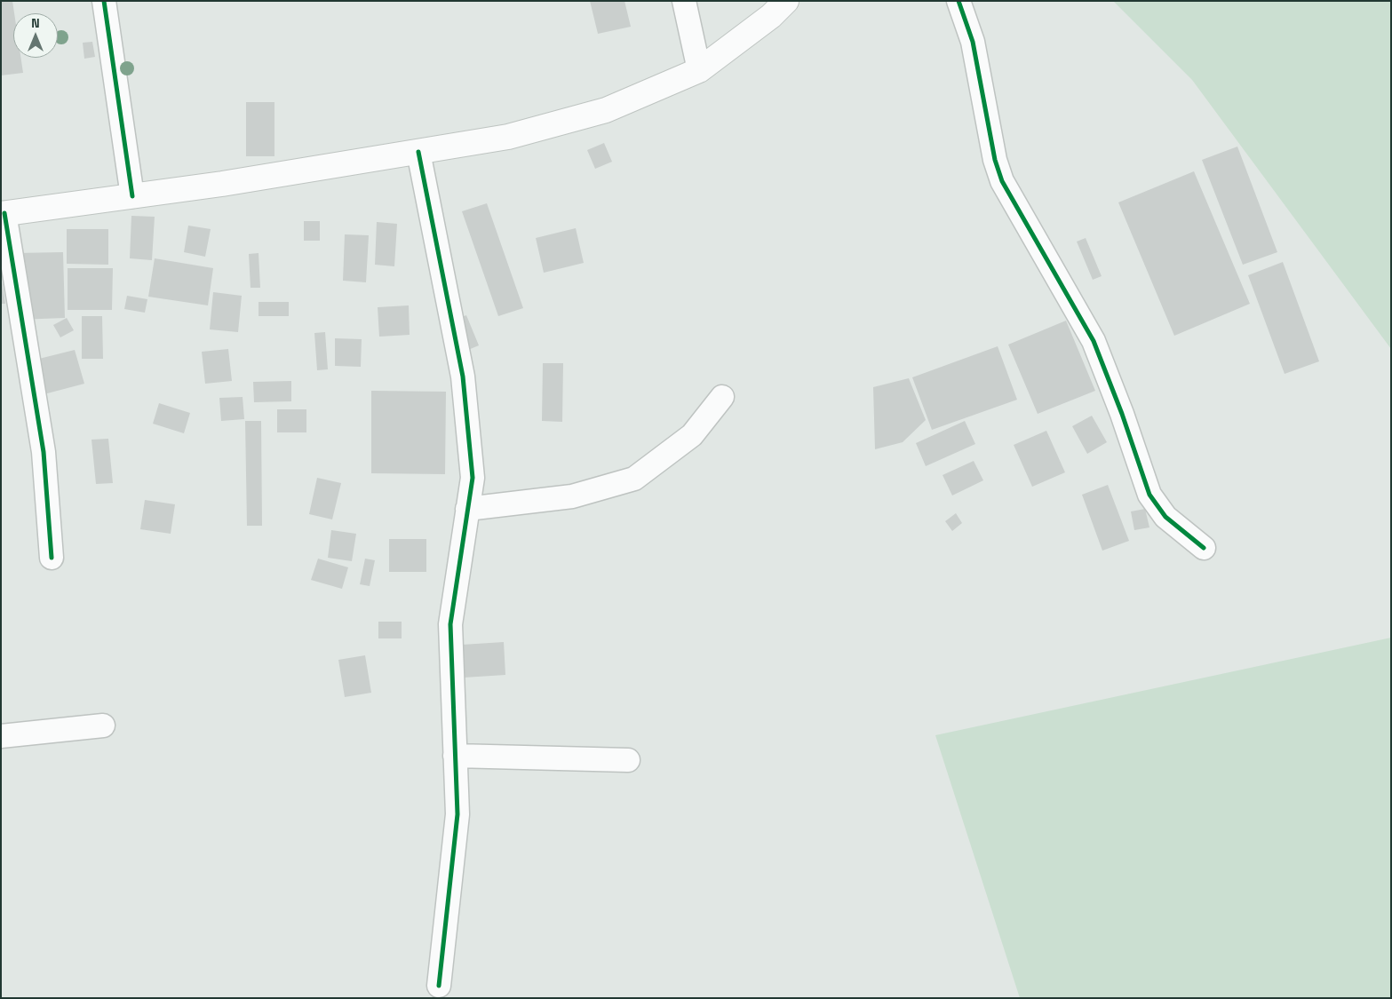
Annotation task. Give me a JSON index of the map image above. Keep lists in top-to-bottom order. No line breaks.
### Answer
{"north":"top"}
